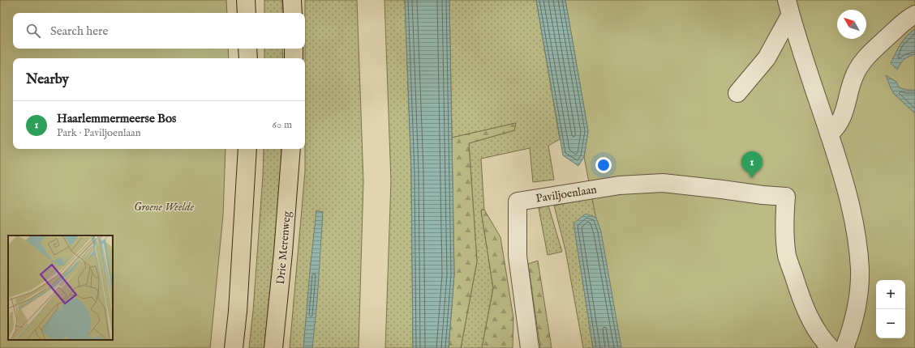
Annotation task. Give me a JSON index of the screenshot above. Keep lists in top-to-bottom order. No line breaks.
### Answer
{"streets":{"highway":["Drie Merenweg"],"street":["Paviljoenlaan"]},"parks":["Groene Weelde"],"north":"top left","page":{"search":"Search here","heading":"Nearby","list":[{"mark":"1","name":"Haarlemmermeerse Bos","note":"Park · Paviljoenlaan","value":"60 m"}],"pins":"1","map_buttons":["+","−"]}}
